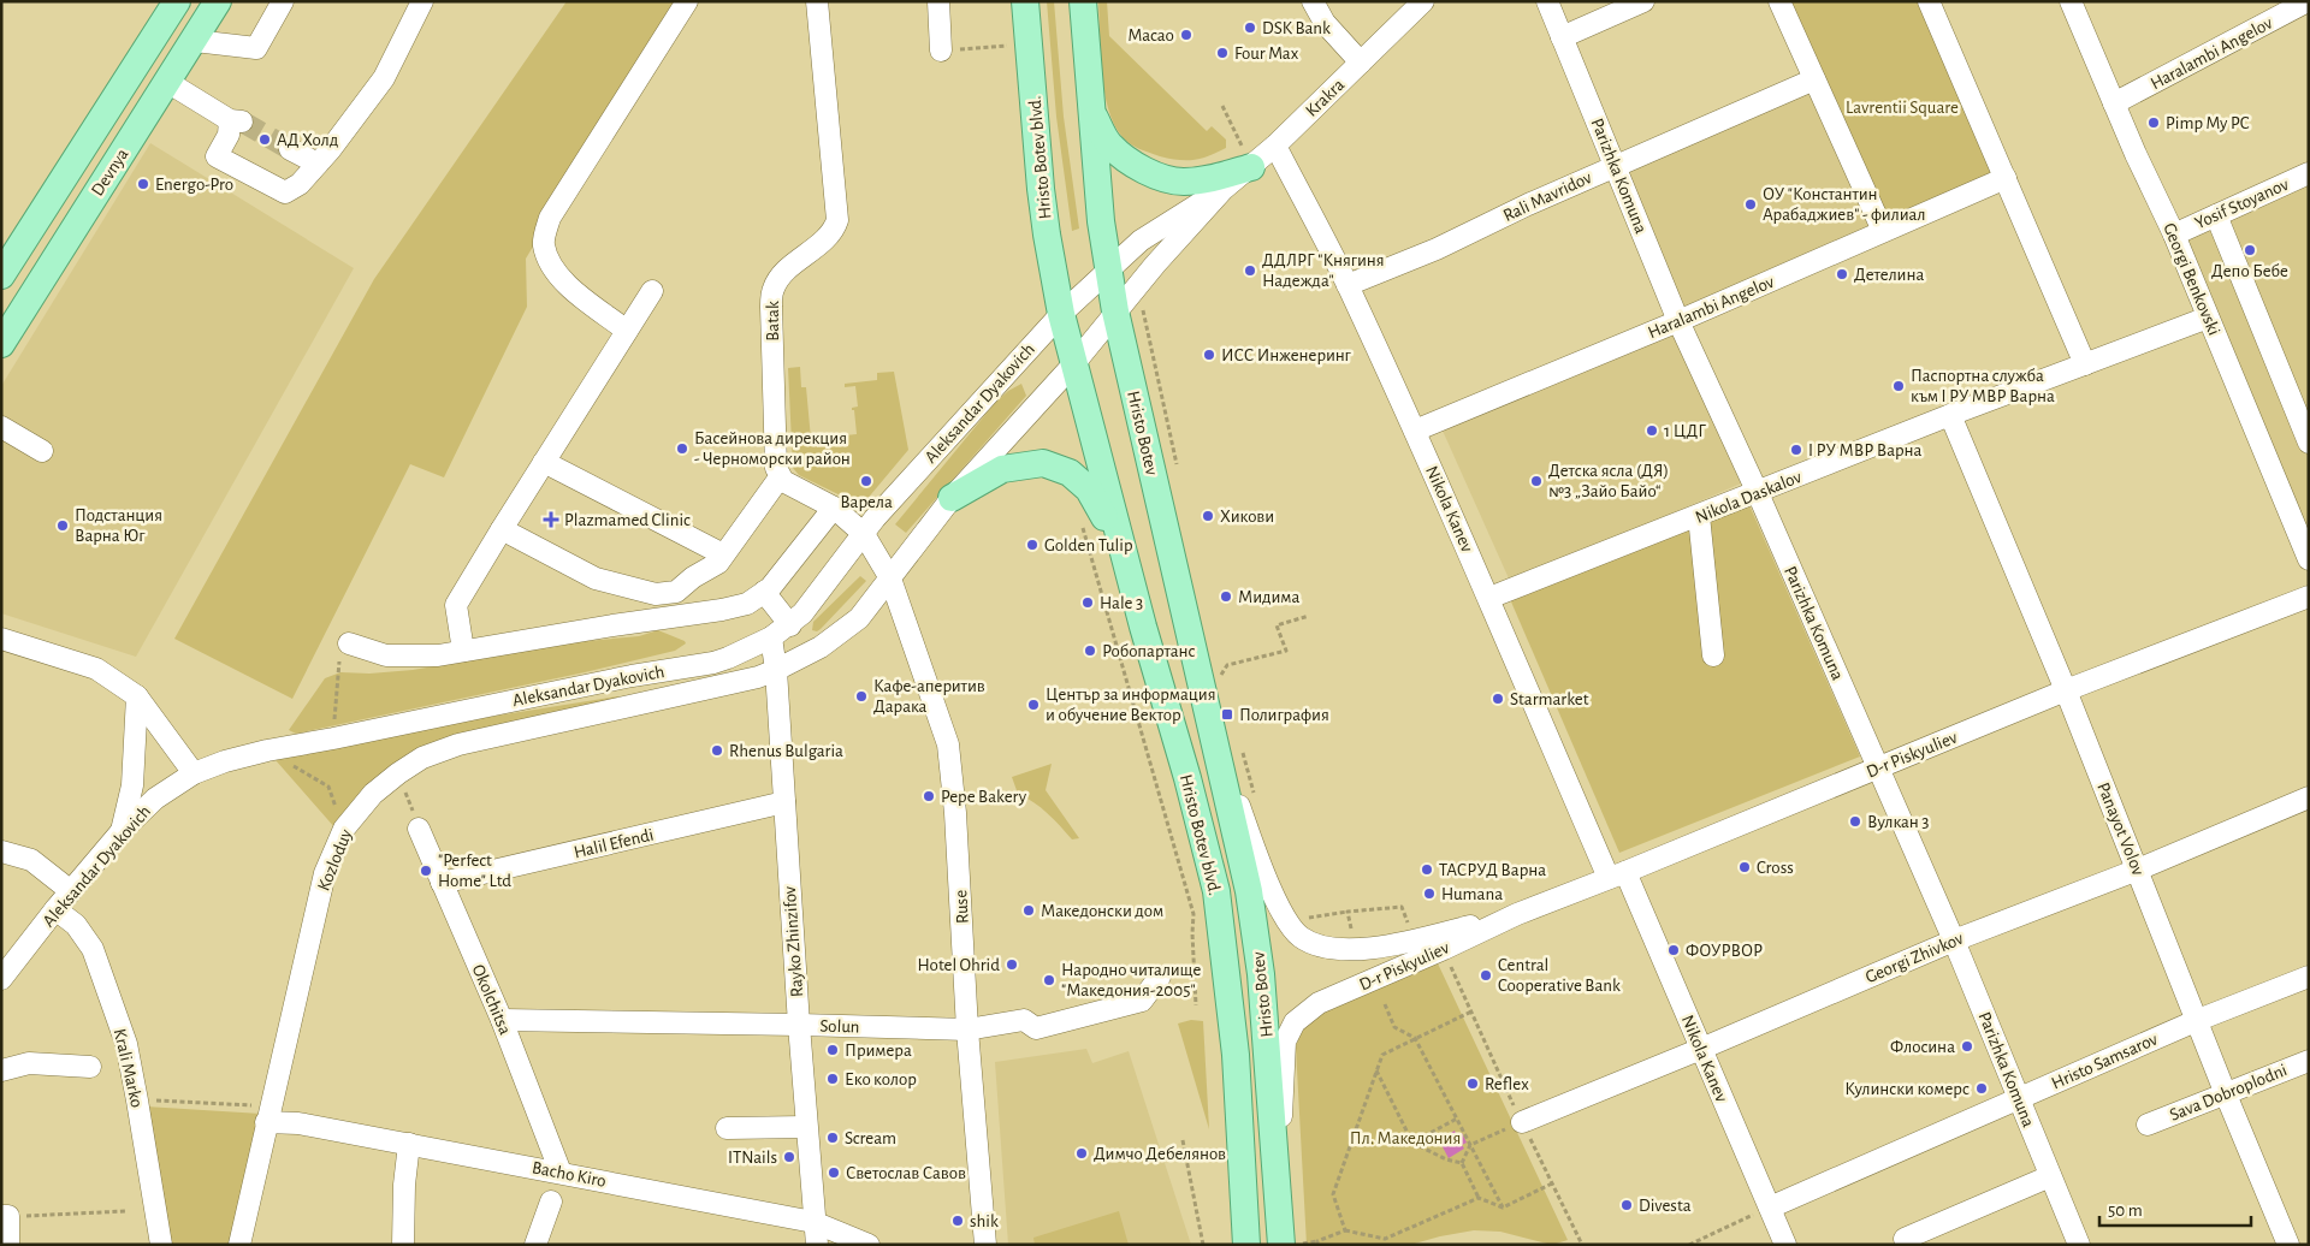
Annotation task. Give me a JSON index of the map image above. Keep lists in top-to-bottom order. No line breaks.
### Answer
{"streets":{"main road":["Hristo Botev blvd.","Devnya","Hristo Botev"],"street":["Haralambi Angelov","Krakra","Parizhka Komuna","Rali Mavridov","Yosif Stoyanov","Georgi Benkovski","Batak","Aleksandar Dyakovich","Nikola Daskalov","Nikola Kanev","D-r Piskyuliev","Panayot Volov","Halil Efendi","Kozloduy","Ruse","Rayko Zhinzifov","Georgi Zhivkov","Okolchitsa","Solun","Hristo Samsarov","Krali Marko","Sava Dobroplodni","Bacho Kiro"]},"crossings":[["Haralambi Angelov","Parizhka Komuna"],["Haralambi Angelov","Georgi Benkovski"],["Haralambi Angelov","Nikola Kanev"],["Krakra","Aleksandar Dyakovich"],["Krakra","Nikola Kanev"],["Hristo Botev blvd.","Aleksandar Dyakovich"],["Parizhka Komuna","Rali Mavridov"],["Parizhka Komuna","Nikola Daskalov"],["Parizhka Komuna","D-r Piskyuliev"],["Parizhka Komuna","Georgi Zhivkov"],["Parizhka Komuna","Hristo Samsarov"],["Rali Mavridov","Nikola Kanev"],["Yosif Stoyanov","Georgi Benkovski"],["Georgi Benkovski","Nikola Daskalov"],["Aleksandar Dyakovich","Rayko Zhinzifov"],["Aleksandar Dyakovich","Krali Marko"],["Hristo Botev","D-r Piskyuliev"],["Nikola Daskalov","Nikola Kanev"],["Nikola Daskalov","Panayot Volov"],["Nikola Kanev","D-r Piskyuliev"],["Nikola Kanev","Georgi Zhivkov"],["Nikola Kanev","Hristo Samsarov"],["D-r Piskyuliev","Panayot Volov"],["Panayot Volov","Georgi Zhivkov"],["Panayot Volov","Hristo Samsarov"],["Panayot Volov","Sava Dobroplodni"],["Halil Efendi","Rayko Zhinzifov"],["Halil Efendi","Okolchitsa"],["Kozloduy","Rayko Zhinzifov"],["Kozloduy","Bacho Kiro"],["Ruse","Solun"],["Rayko Zhinzifov","Solun"],["Rayko Zhinzifov","Bacho Kiro"],["Okolchitsa","Solun"],["Okolchitsa","Bacho Kiro"]],"parks":["Lavrentii Square","Пл. Македония"],"places":{"other":["DSK Bank","Macao","Four Max","Pimp My PC","АД Холд","Energo-Pro","ОУ \"Константин Арабаджиев\" - филиал","Депо Бебе","ДДЛРГ \"Княгиня Надежда\"","Детелина","ИСС Инженеринг","Паспортна служба към I РУ МВР Варна","1 ЦДГ","Басейнова дирекция - Черноморски район","I РУ МВР Варна","Варела","Детска ясла (ДЯ) №3 „Зайо Байо“","Хикови","Подстанция Варна Юг","Golden Tulip","Мидима","Hale 3","Робопартанс","Кафе-аперитив Дарака","Starmarket","Център за информация и обучение Вектор","Rhenus Bulgaria","Pepe Bakery","Вулкан 3","Cross","ТАСРУД Варна","\"Perfect Home\" Ltd","Humana","Македонски дом","ФОУРВОР","Hotel Ohrid","Central Cooperative Bank","Народно читалище \"Македония-2005\"","Флосина","Примера","Еко колор","Reflex","Кулински комерс","Scream","Димчо Дебелянов","ITNails","Светослав Савов","Divesta","shik"],"health":["Plazmamed Clinic"],"transit":["Полиграфия"]},"scale_bar":"50 m"}
